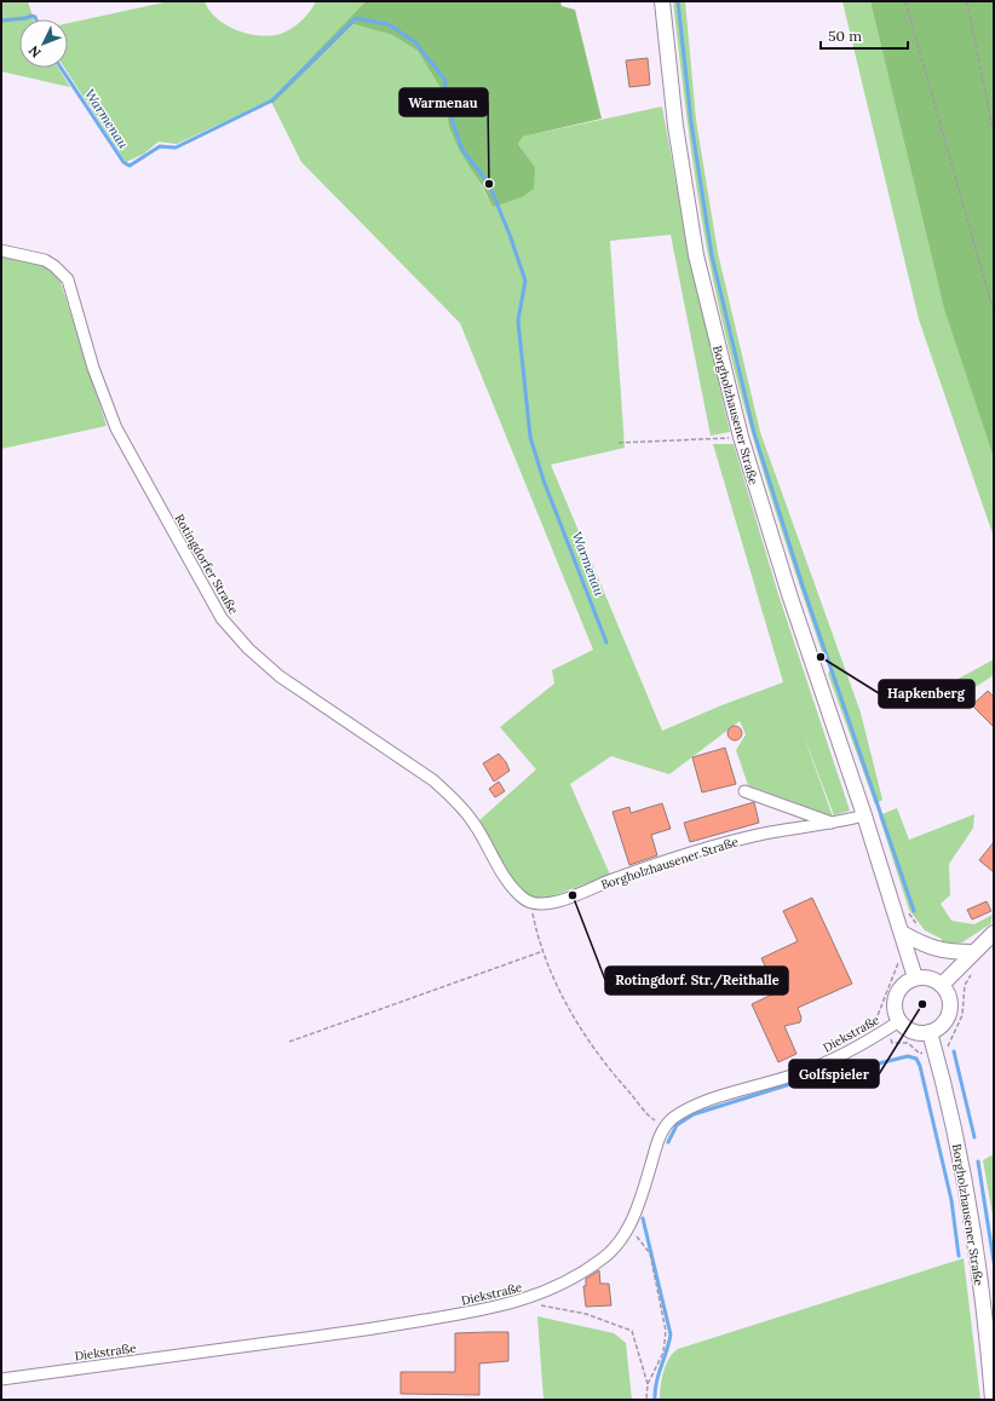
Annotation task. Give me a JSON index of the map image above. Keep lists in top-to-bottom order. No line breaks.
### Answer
{"streets":{"main road":["Borgholzhausener Straße"],"street":["Rotingdorfer Straße","Diekstraße"]},"crossings":[["Borgholzhausener Straße","Rotingdorfer Straße"],["Borgholzhausener Straße","Diekstraße"]],"water":["Warmenau"],"places":["Warmenau","Hapkenberg","Rotingdorf. Str./Reithalle","Golfspieler"],"scale_bar":"50 m","north":"bottom left"}
